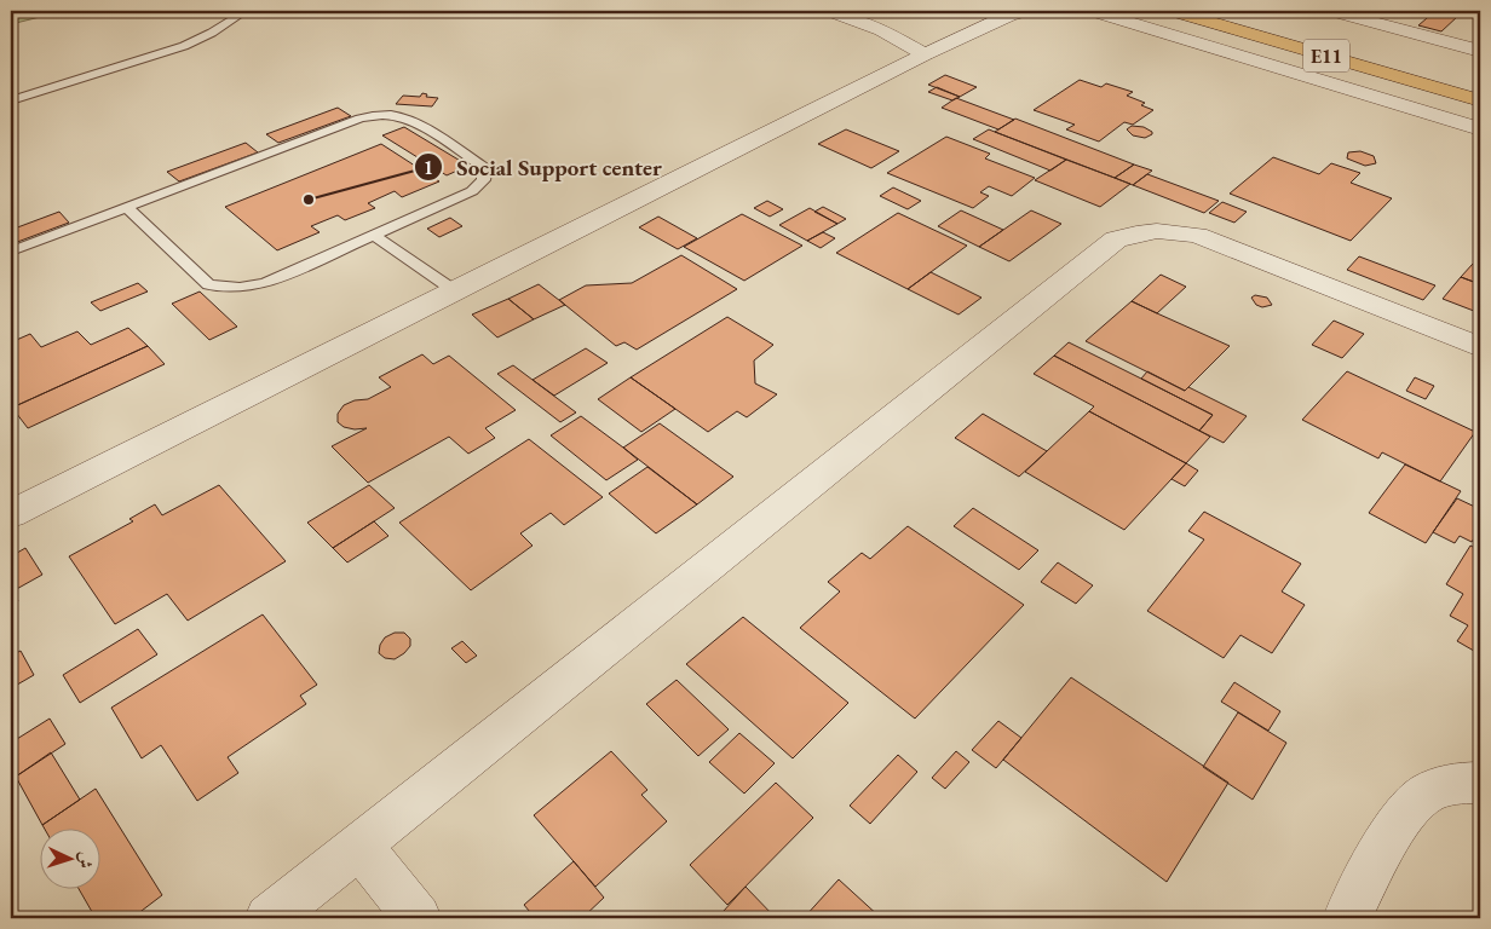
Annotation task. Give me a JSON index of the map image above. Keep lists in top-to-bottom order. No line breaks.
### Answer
{"streets":{"highway":["E11"]},"places":["Social Support center"],"north":"right"}
